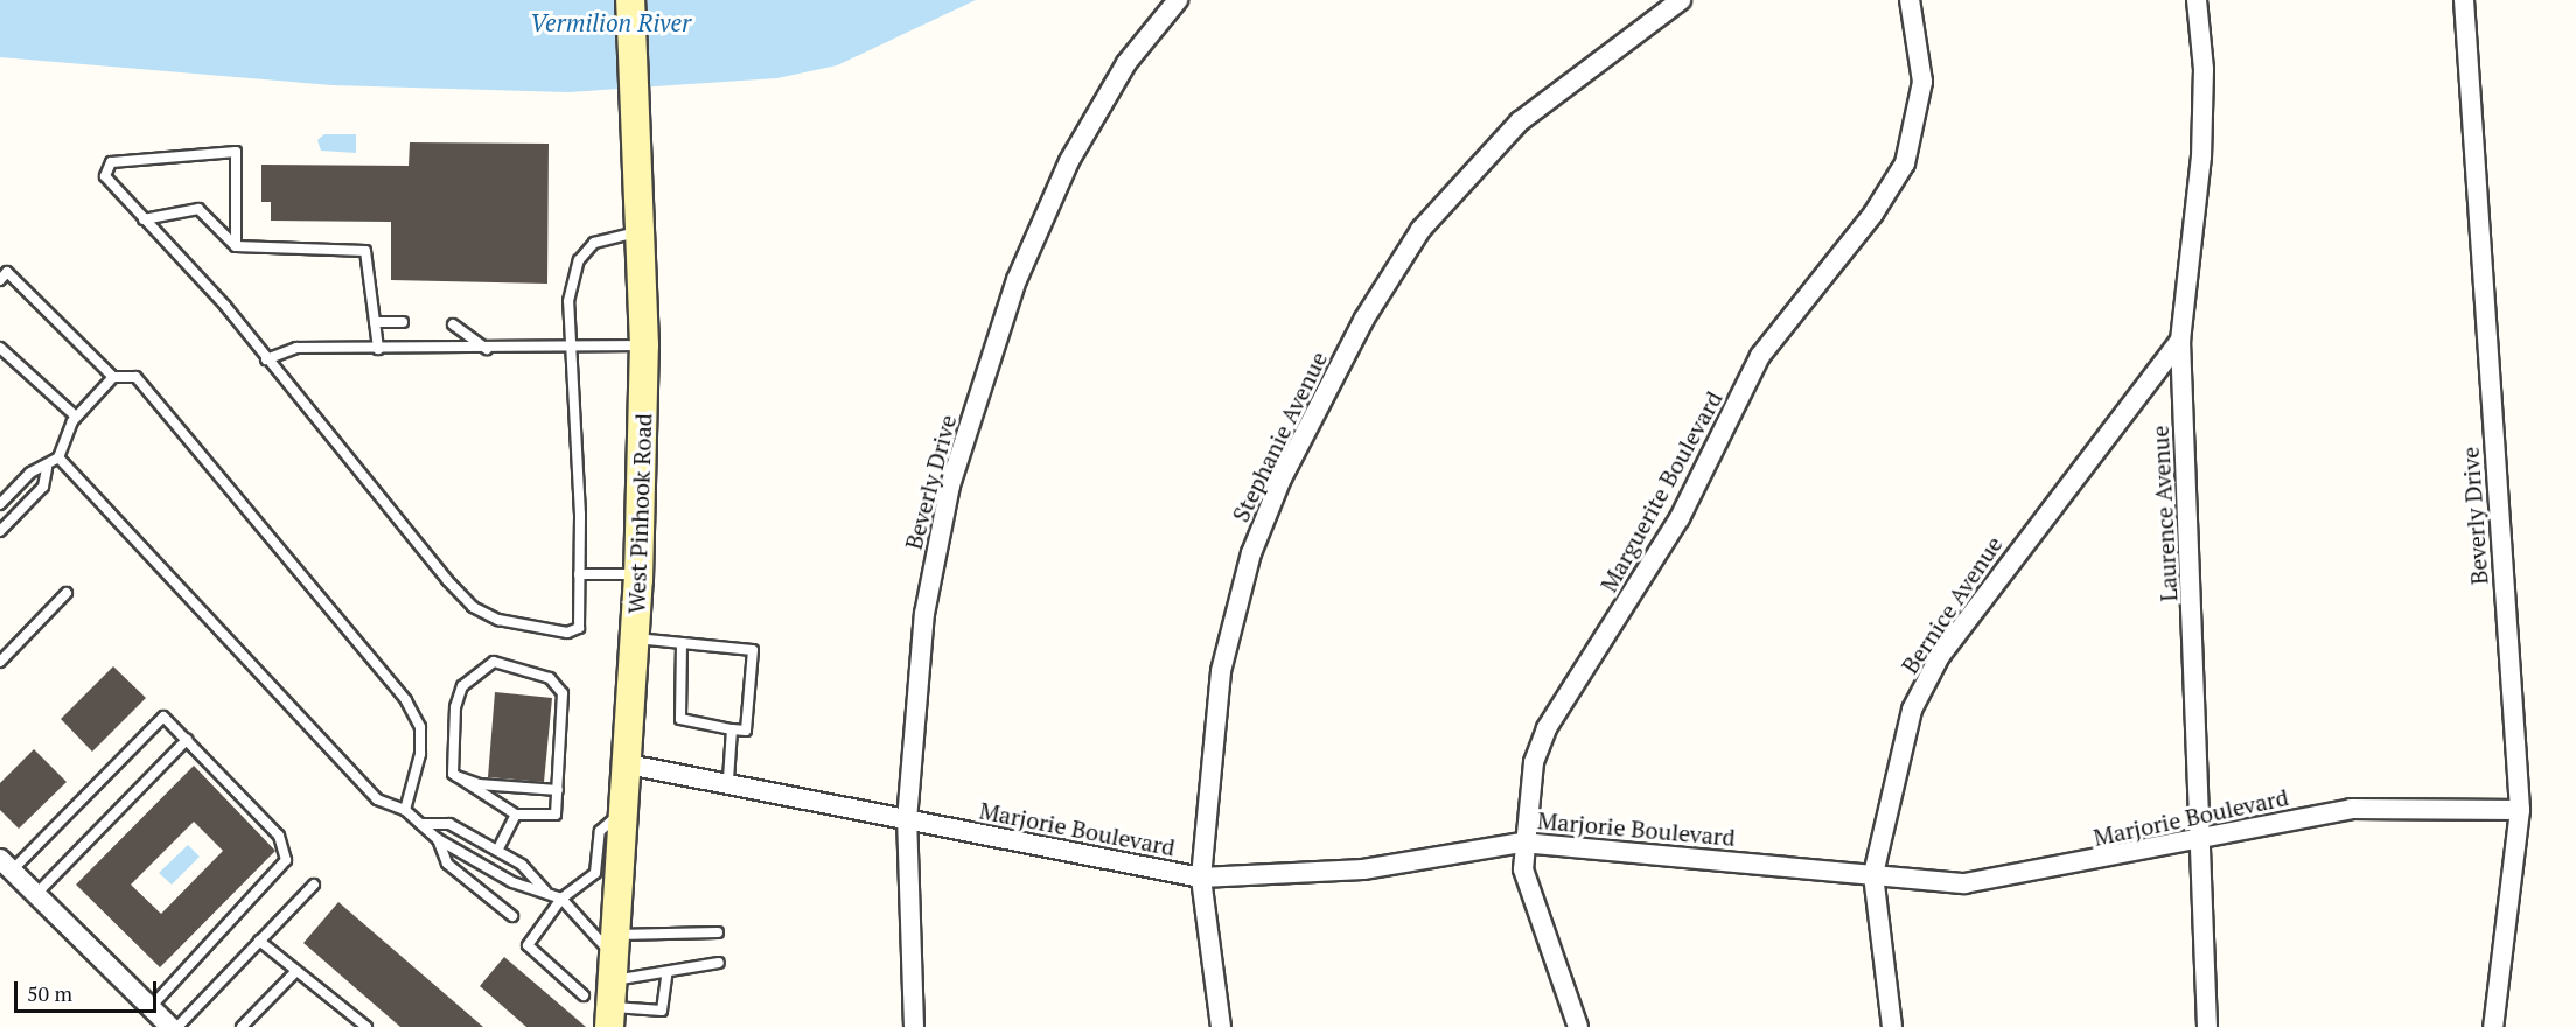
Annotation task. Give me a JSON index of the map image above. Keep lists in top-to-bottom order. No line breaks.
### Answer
{"streets":{"main road":["West Pinhook Road"],"street":["Stephanie Avenue","Beverly Drive","Marguerite Boulevard","Laurence Avenue","Bernice Avenue","Marjorie Boulevard"]},"crossings":[["Stephanie Avenue","Marjorie Boulevard"],["Beverly Drive","Marjorie Boulevard"],["Marguerite Boulevard","Marjorie Boulevard"],["West Pinhook Road","Marjorie Boulevard"],["Laurence Avenue","Bernice Avenue"],["Laurence Avenue","Marjorie Boulevard"],["Bernice Avenue","Marjorie Boulevard"]],"water":["Vermilion River"],"scale_bar":"50 m"}
